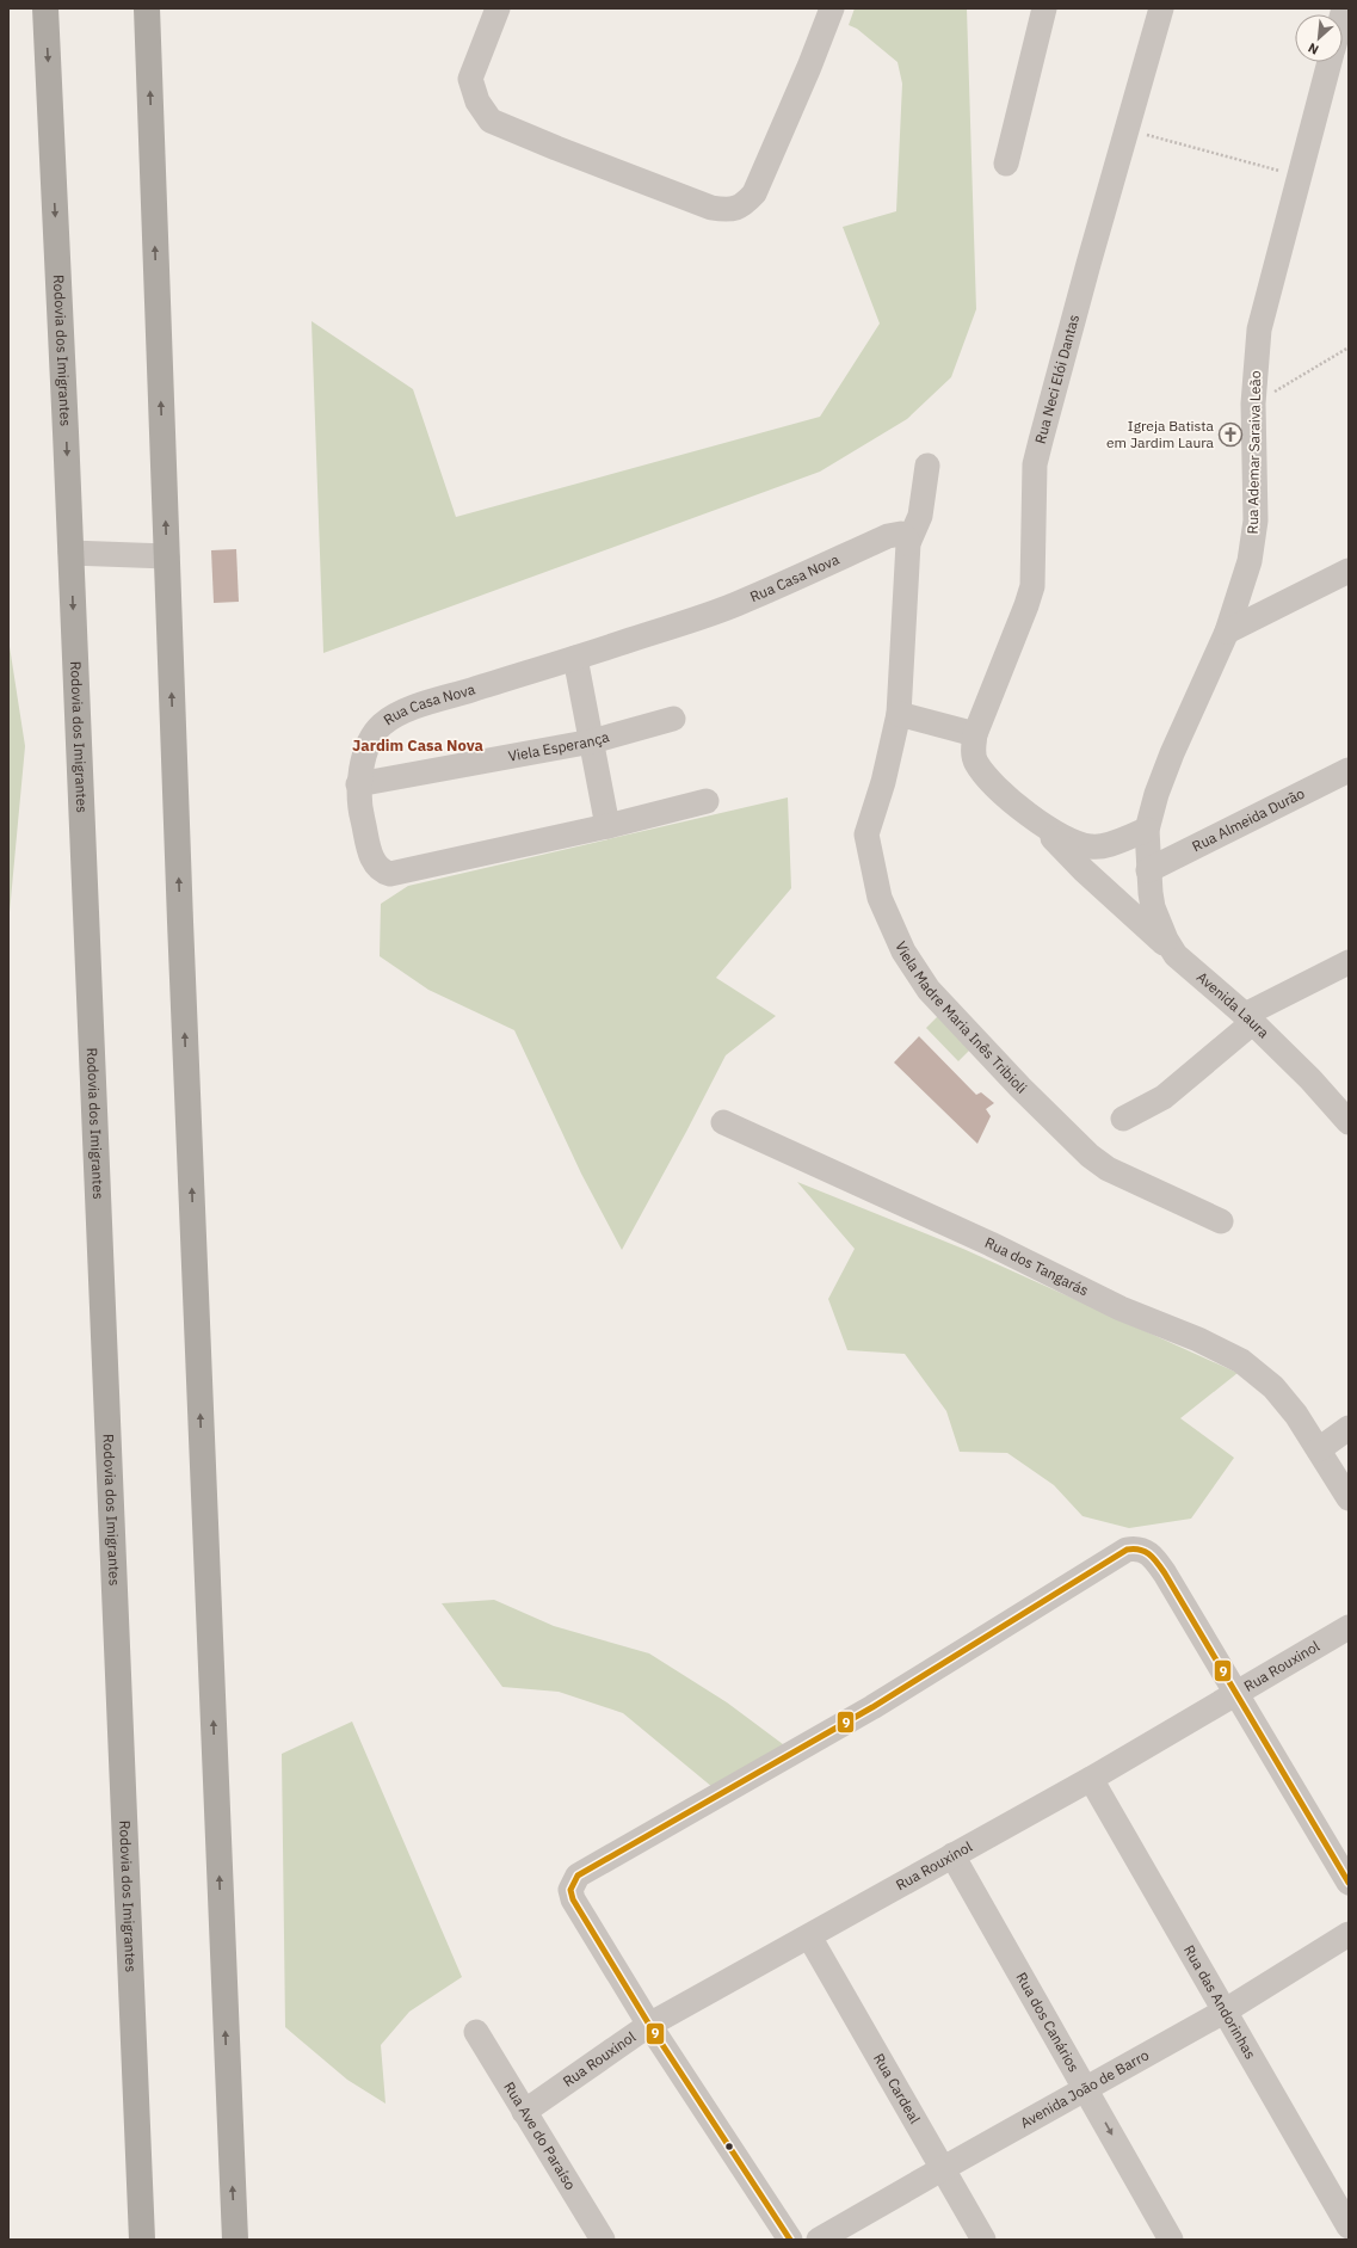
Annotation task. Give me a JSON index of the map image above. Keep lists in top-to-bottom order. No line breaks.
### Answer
{"streets":{"highway":["Rodovia dos Imigrantes"],"street":["Rua Neci Elói Dantas","Rua Ademar Saraiva Leão","Rua Casa Nova","Viela Esperança","Rua Almeida Durão","Avenida Laura","Viela Madre Maria Inês Tribioli","Rua dos Tangarás","Rua Rouxinol","Rua das Andorinhas","Rua dos Canários","Rua Cardeal","Avenida João de Barro","Rua Ave do Paraíso"]},"crossings":[["Rua Ademar Saraiva Leão","Rua Almeida Durão"],["Rua Ademar Saraiva Leão","Avenida Laura"],["Rua Casa Nova","Viela Esperança"],["Rua Casa Nova","Viela Madre Maria Inês Tribioli"],["Rua Almeida Durão","Avenida Laura"],["Rua Rouxinol","Rua das Andorinhas"],["Rua Rouxinol","Rua dos Canários"],["Rua Rouxinol","Rua Cardeal"],["Rua Rouxinol","Rua Ave do Paraíso"],["Rua das Andorinhas","Avenida João de Barro"],["Rua dos Canários","Avenida João de Barro"],["Rua Cardeal","Avenida João de Barro"]],"one_way":["Rua dos Canários"],"districts":["Jardim Casa Nova"],"places":{"church":["Igreja Batista em Jardim Laura"]},"lines":["transit line 9"],"north":"bottom left"}
